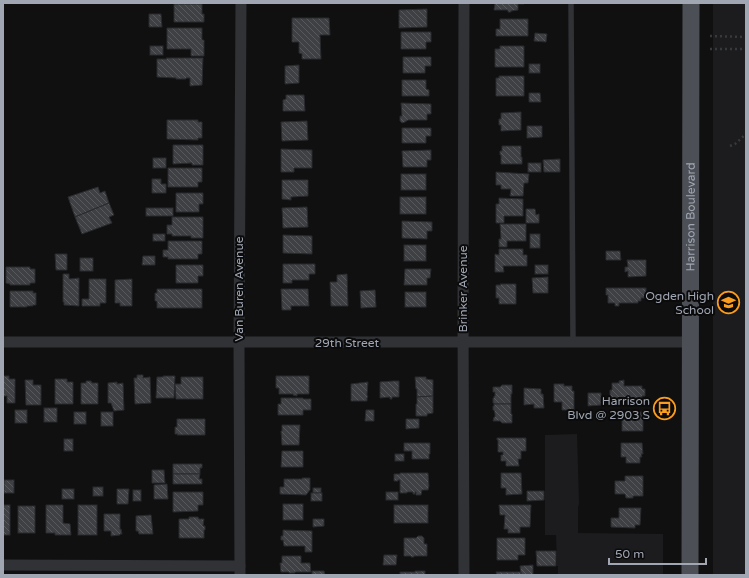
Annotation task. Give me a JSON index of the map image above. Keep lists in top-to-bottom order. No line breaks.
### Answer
{"streets":{"main road":["Harrison Boulevard"],"street":["Van Buren Avenue","Brinker Avenue","29th Street"]},"crossings":[["Harrison Boulevard","29th Street"],["Van Buren Avenue","29th Street"],["Brinker Avenue","29th Street"]],"places":{"school or university":["Ogden High School"],"bus stop":["Harrison Blvd @ 2903 S"]},"scale_bar":"50 m"}
